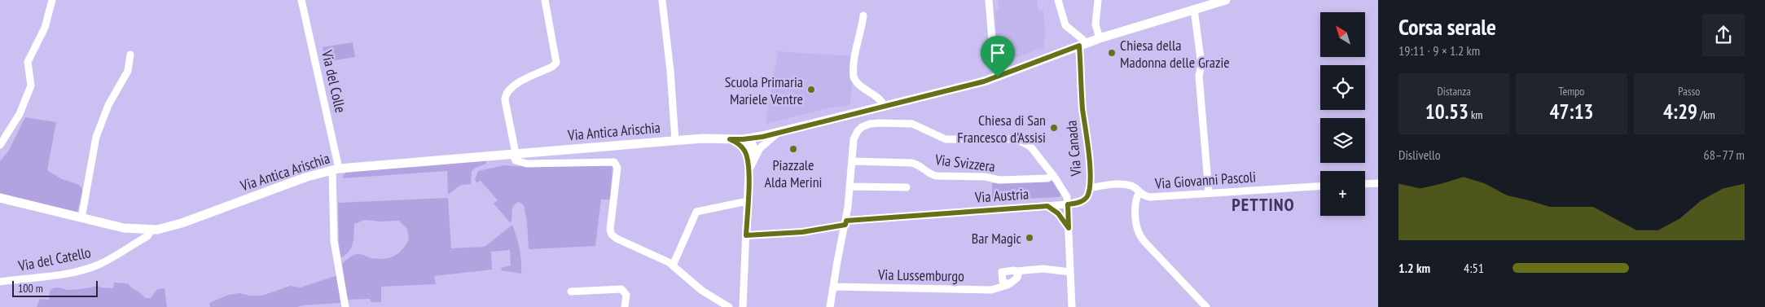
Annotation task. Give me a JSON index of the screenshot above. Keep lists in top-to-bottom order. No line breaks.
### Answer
{"streets":{"main road":["Via Antica Arischia"],"street":["Via del Colle","Via Canada","Via Svizzera","Via Giovanni Pascoli","Via Austria","Via del Catello","Via Lussemburgo"]},"crossings":[["Via del Colle","Via Antica Arischia"],["Via Antica Arischia","Via Canada"],["Via Antica Arischia","Via del Catello"],["Via Canada","Via Giovanni Pascoli"],["Via Canada","Via Austria"]],"districts":["PETTINO"],"places":["Chiesa della Madonna delle Grazie","Scuola Primaria Mariele Ventre","Chiesa di San Francesco d'Assisi","Piazzale Alda Merini","Bar Magic"],"scale_bar":"100 m","north":"top left","page":{"heading":["Corsa serale","19:11 · 9 × 1.2 km"],"map_buttons":"+","stats":[["Distanza","10.53 km"],["Tempo","47:13"],["Passo","4:29 /km"]],"chart":["Dislivello","68–77 m"],"list":[{"name":"1.2 km","note":"4:51"}],"scale":"100 m"}}
